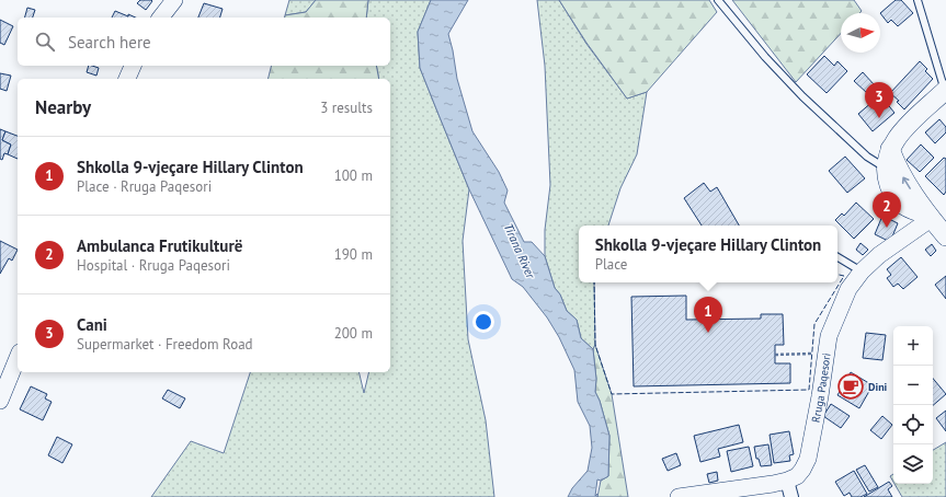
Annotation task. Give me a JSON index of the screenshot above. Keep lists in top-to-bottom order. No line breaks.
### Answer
{"streets":{"street":["Rruga Paqesori"]},"water":["Tirana River"],"places":{"cafe":["Dini"]},"north":"right","page":{"search":"Search here","heading":["Nearby","3 results"],"pins":["3","2","1"],"list":[{"mark":"1","name":"Shkolla 9-vjeçare Hillary Clinton","note":"Place · Rruga Paqesori","value":"100 m"},{"mark":"2","name":"Ambulanca Frutikulturë","note":"Hospital · Rruga Paqesori","value":"190 m"},{"mark":"3","name":"Cani","note":"Supermarket · Freedom Road","value":"200 m"}],"popup":["Shkolla 9-vjeçare Hillary Clinton","Place"],"map_buttons":["+","−"]}}
